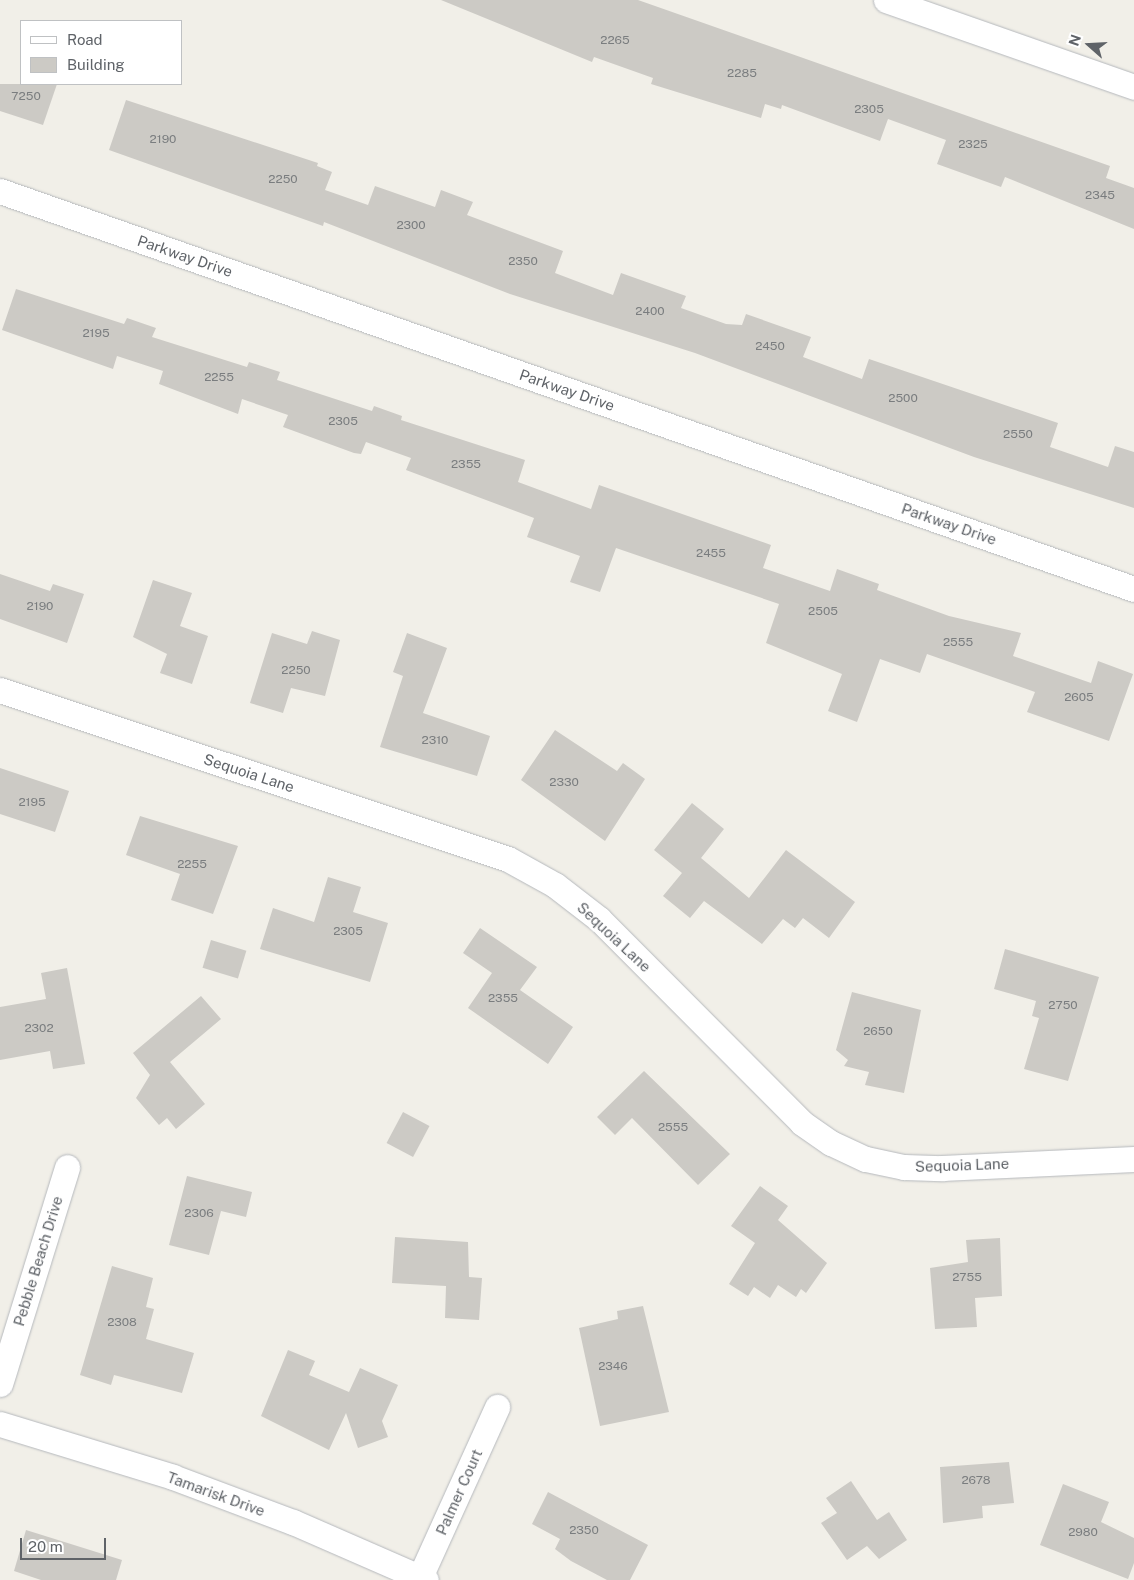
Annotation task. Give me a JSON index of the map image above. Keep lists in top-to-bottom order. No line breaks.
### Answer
{"streets":{"street":["Parkway Drive","Sequoia Lane","Pebble Beach Drive","Palmer Court","Tamarisk Drive"]},"crossings":[["Palmer Court","Tamarisk Drive"]],"house_numbers":["2265","2285","7250","2305","2190","2325","2250","2345","2300","2350","2400","2195","2450","2255","2500","2305","2550","2355","2455","2190","2505","2555","2250","2605","2310","2330","2195","2255","2305","2355","2750","2302","2650","2555","2306","2755","2308","2346","2678","2350","2980"],"legend":["Road","Building"],"scale_bar":"20 m","north":"left"}
